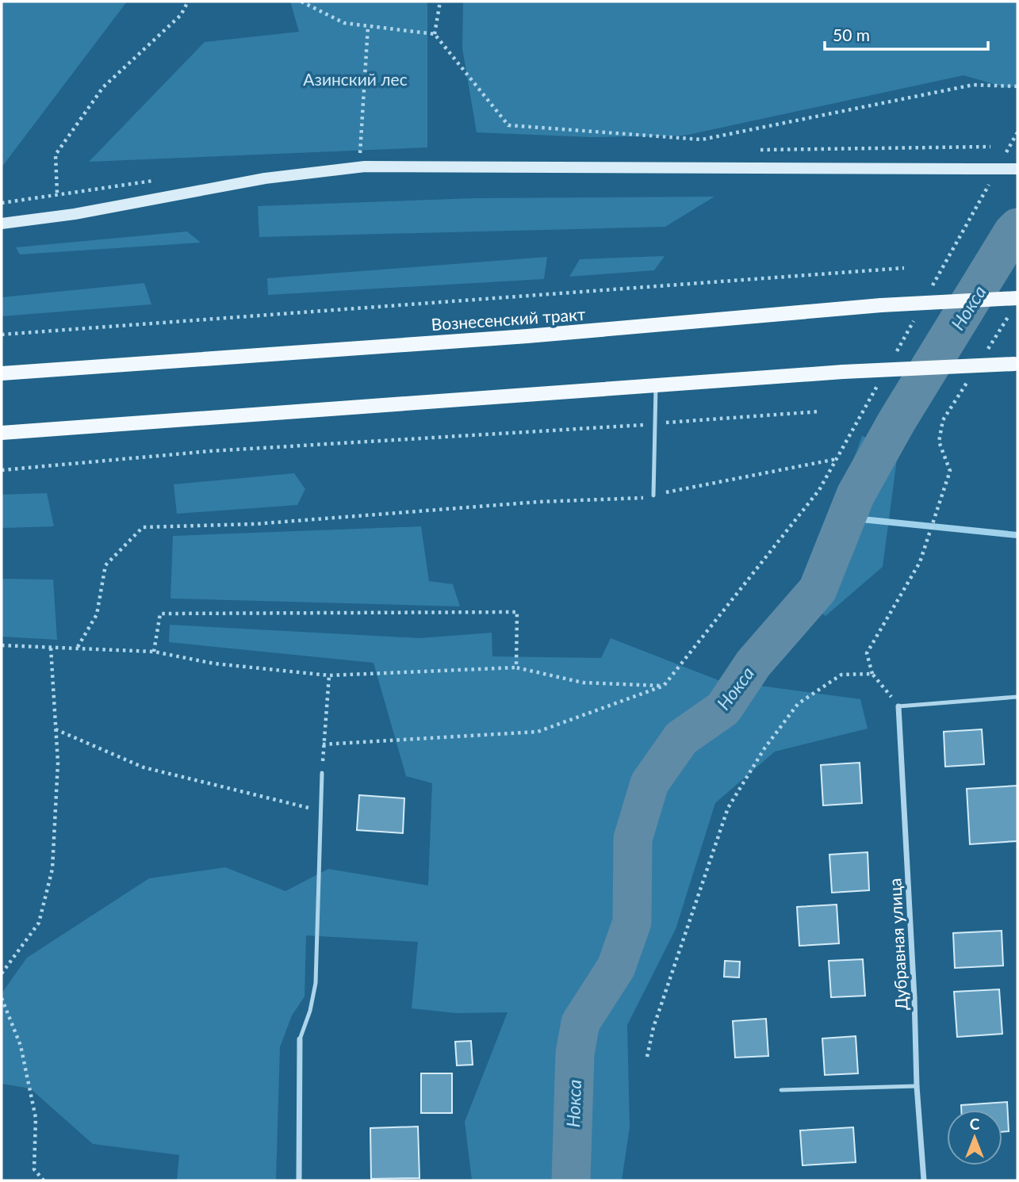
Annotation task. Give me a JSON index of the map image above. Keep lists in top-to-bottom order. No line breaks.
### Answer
{"streets":{"main road":["Вознесенский тракт"],"street":["Дубравная улица"]},"water":["Нокса"],"parks":["Азинский лес"],"scale_bar":"50 m","north":"top"}
